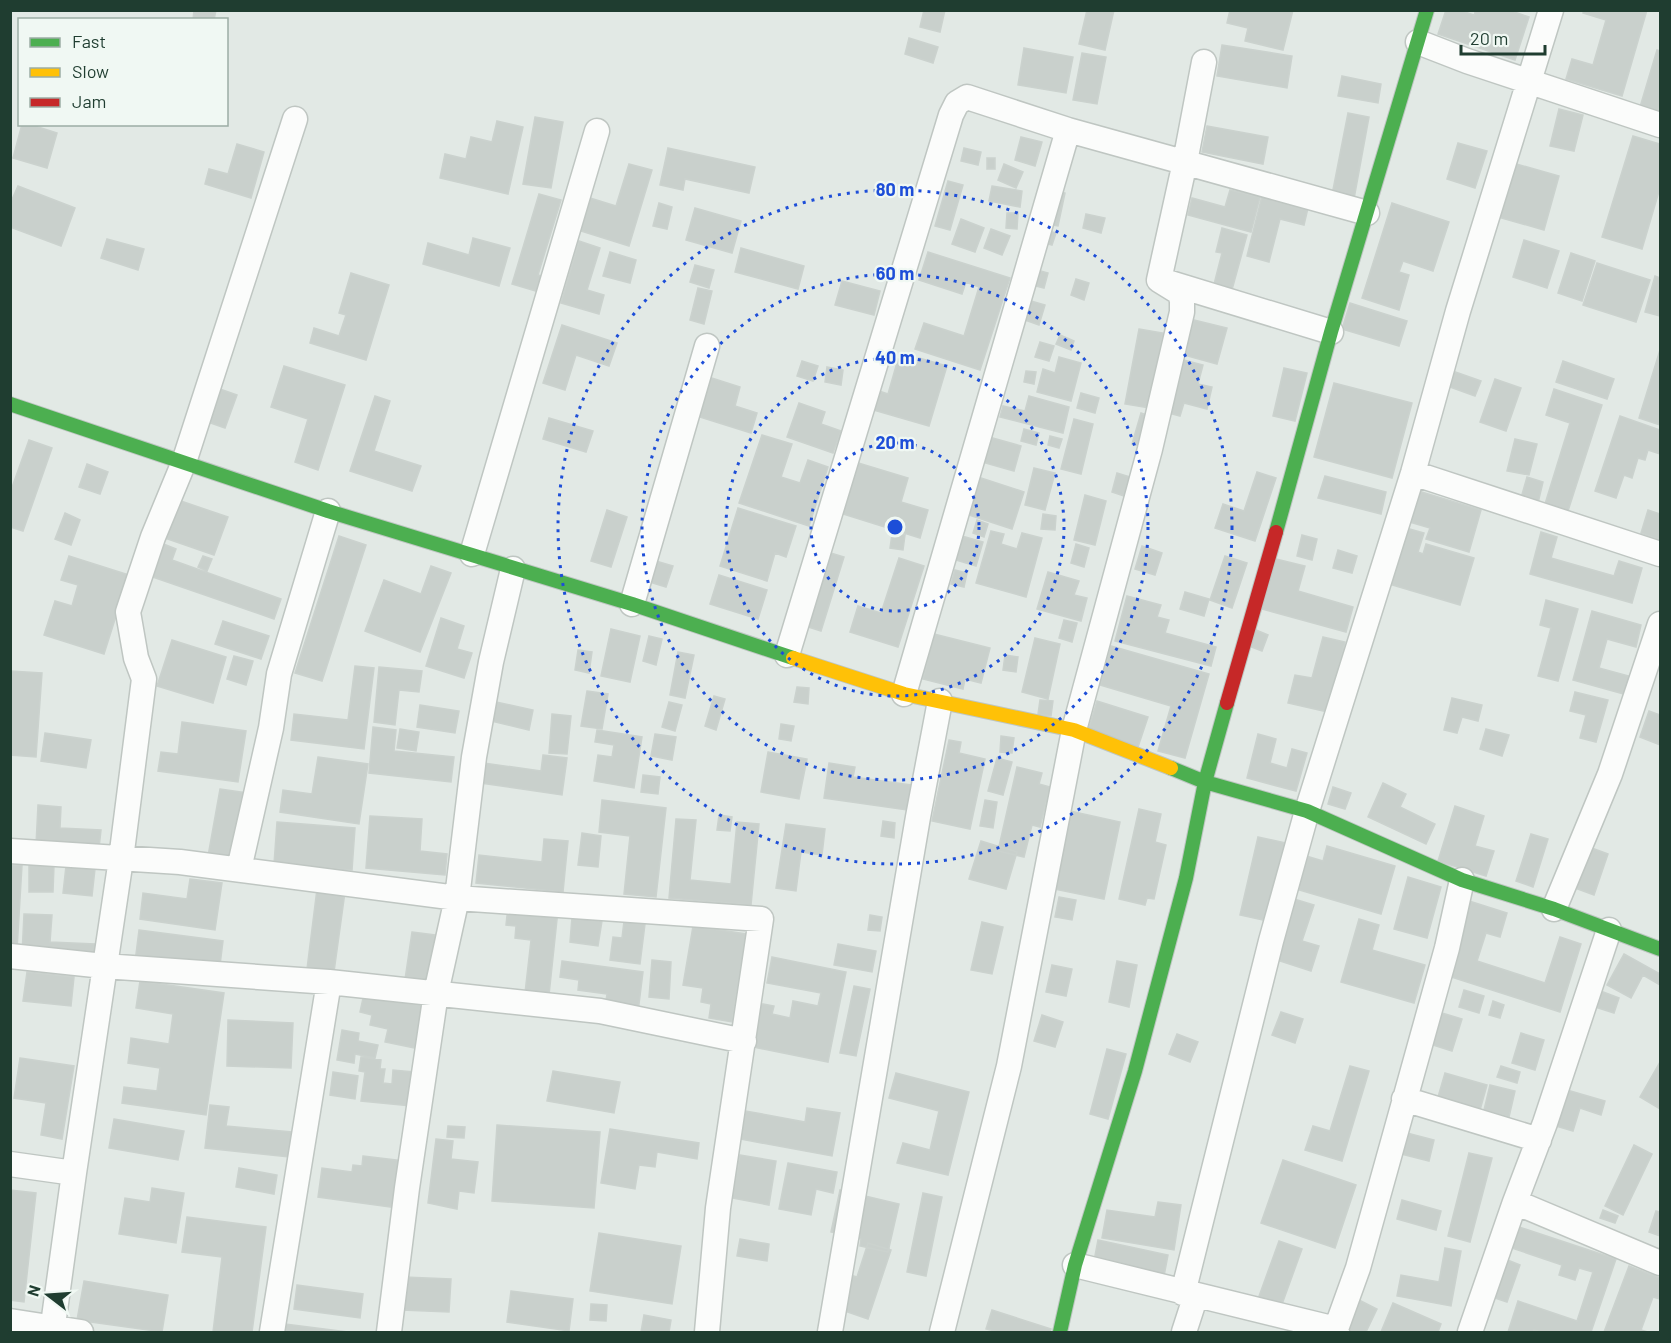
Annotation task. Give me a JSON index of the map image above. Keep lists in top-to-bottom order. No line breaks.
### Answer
{"legend":["Fast","Slow","Jam"],"scale_bar":"20 m","north":"left","rings":["80 m","60 m","40 m","20 m"]}
